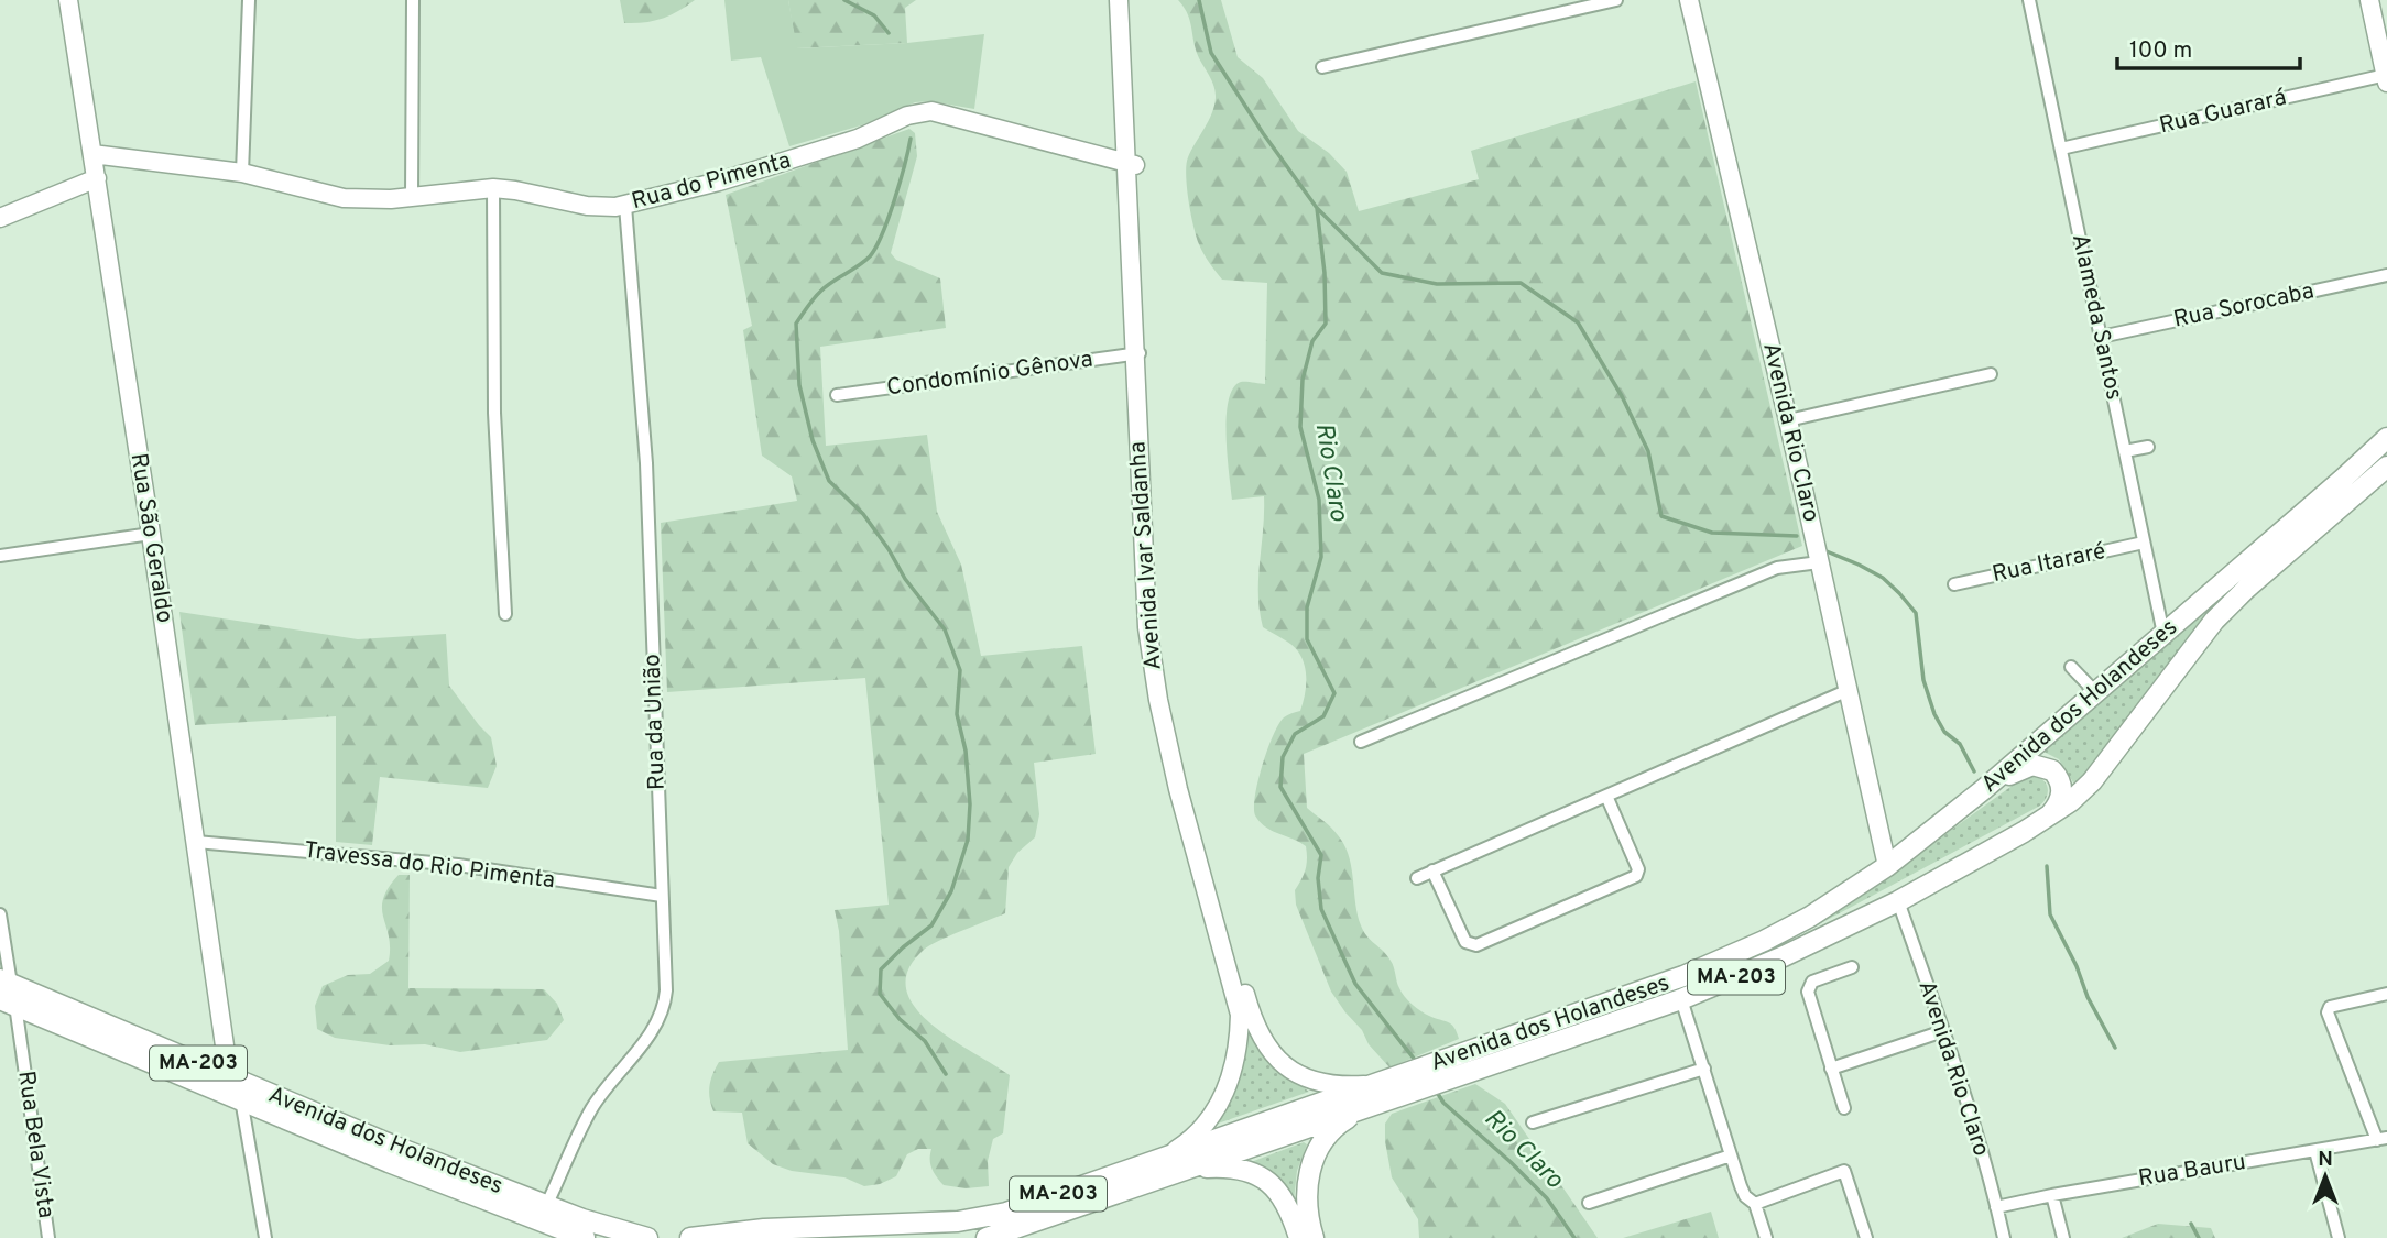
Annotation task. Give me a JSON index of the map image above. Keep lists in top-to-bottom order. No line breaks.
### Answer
{"streets":{"main road":["Avenida dos Holandeses","MA-203"],"street":["Rua Guarará","Rua do Pimenta","Rua Sorocaba","Alameda Santos","Condomínio Gênova","Avenida Rio Claro","Rua São Geraldo","Avenida Ivar Saldanha","Rua Itararé","Rua da União","Travessa do Rio Pimenta","Rua Bela Vista","Rua Bauru"]},"crossings":[["Rua Guarará","Alameda Santos"],["Rua do Pimenta","Rua São Geraldo"],["Rua do Pimenta","Avenida Ivar Saldanha"],["Rua do Pimenta","Rua da União"],["Rua Sorocaba","Alameda Santos"],["Alameda Santos","Rua Itararé"],["Alameda Santos","Avenida dos Holandeses"],["Condomínio Gênova","Avenida Ivar Saldanha"],["Avenida Rio Claro","Avenida dos Holandeses"],["Avenida Rio Claro","Rua Bauru"],["Rua São Geraldo","Avenida dos Holandeses"],["Rua São Geraldo","Travessa do Rio Pimenta"],["Avenida Ivar Saldanha","Avenida dos Holandeses"],["Avenida dos Holandeses","Rua da União"],["Avenida dos Holandeses","Rua Bela Vista"],["Rua da União","Travessa do Rio Pimenta"]],"water":["Rio Claro"],"scale_bar":"100 m","north":"top"}
